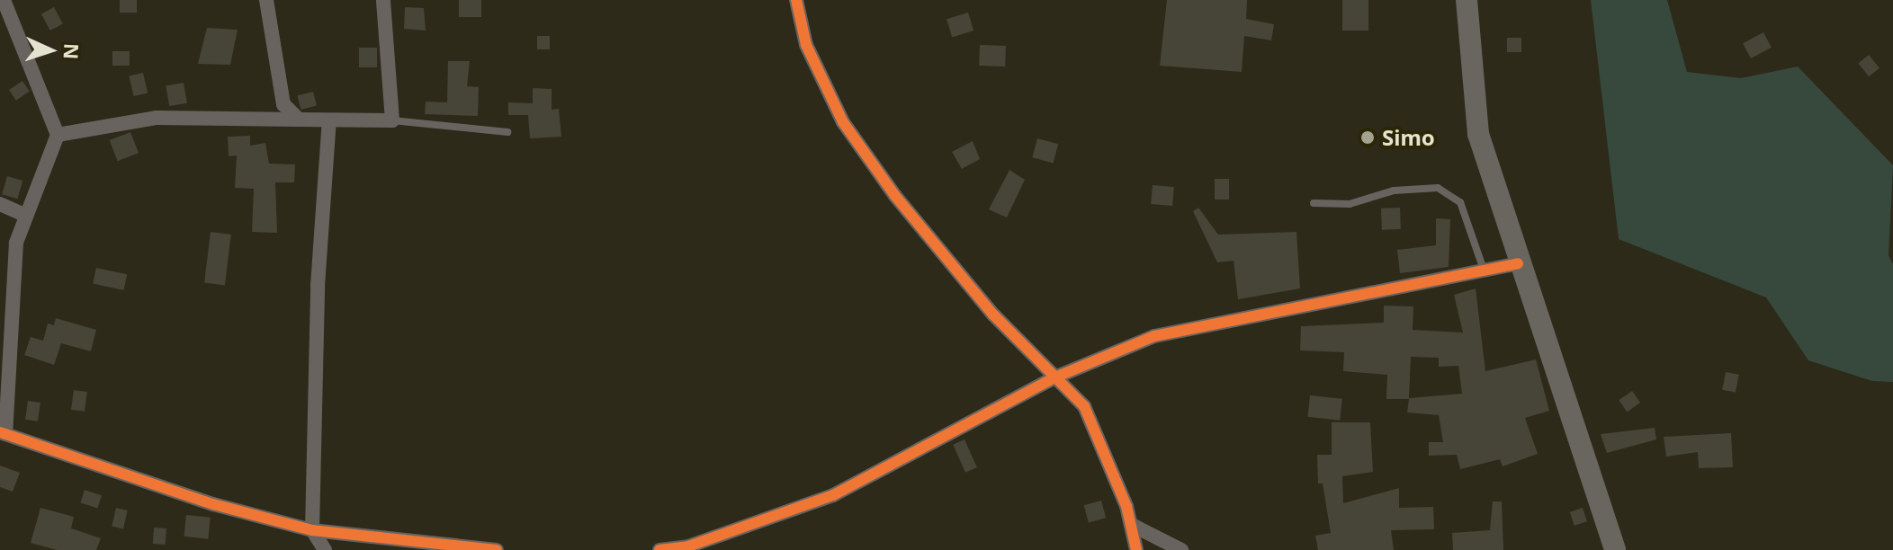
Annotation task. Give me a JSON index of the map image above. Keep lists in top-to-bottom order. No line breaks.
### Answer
{"places":["Simo"],"north":"right"}
